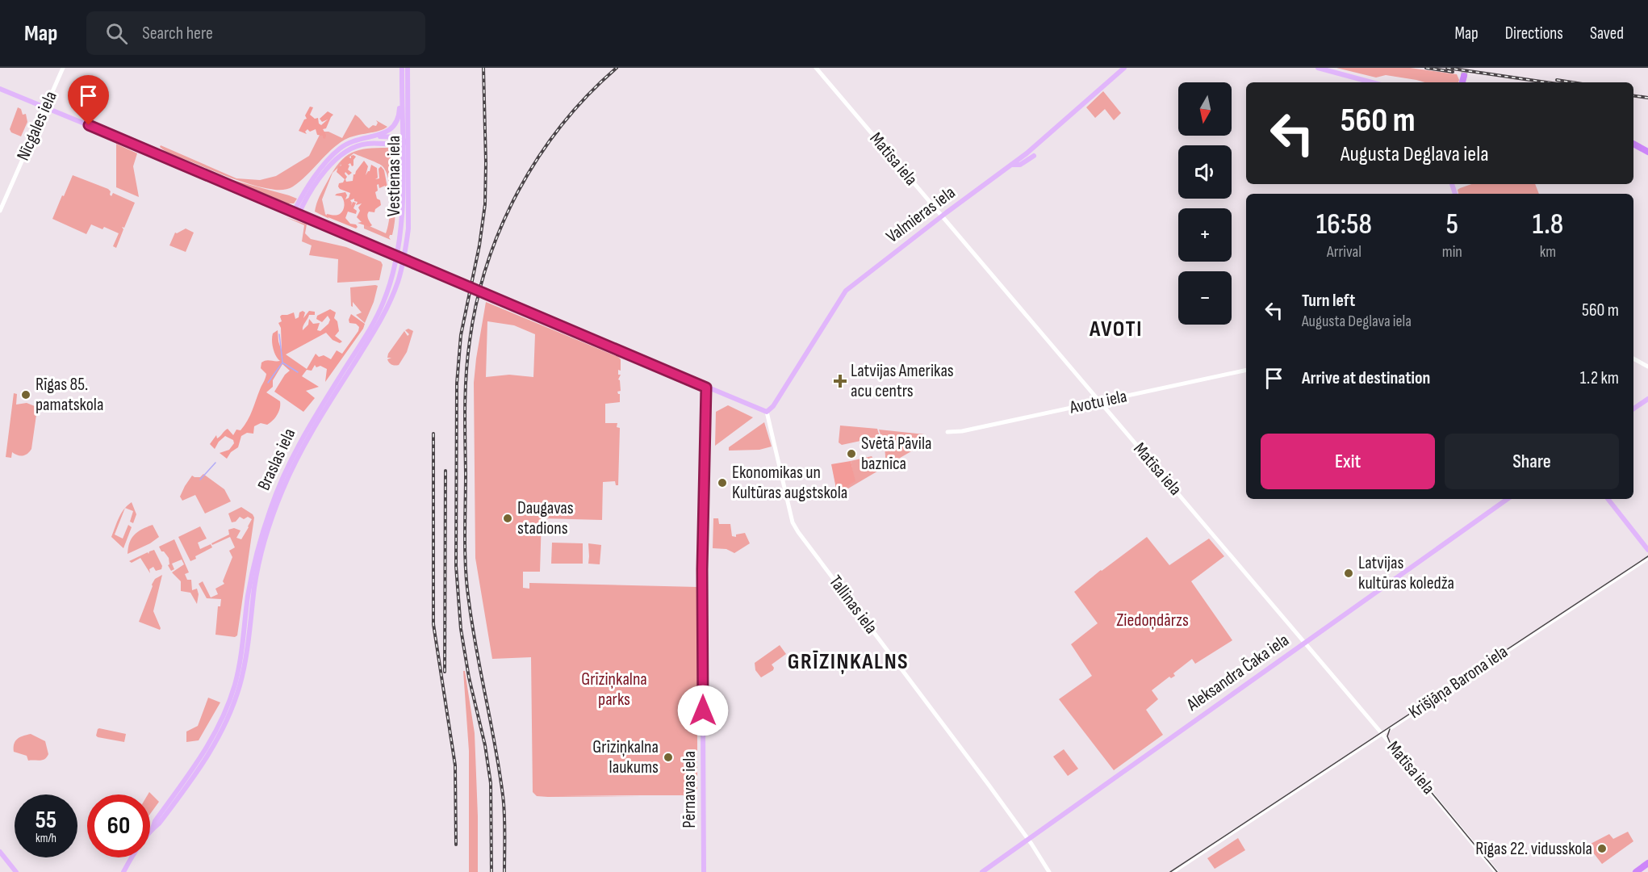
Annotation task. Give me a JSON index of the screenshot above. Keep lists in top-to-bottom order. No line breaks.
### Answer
{"streets":{"main road":["Vestienas iela","Valmieras iela","Braslas iela","Aleksandra Čaka iela","Pērnavas iela"],"street":["Nīcgales iela","Matīsa iela","Avotu iela","Tallinas iela","Krišjāņa Barona iela"]},"crossings":[["Matīsa iela","Valmieras iela"],["Matīsa iela","Avotu iela"],["Matīsa iela","Aleksandra Čaka iela"],["Matīsa iela","Krišjāņa Barona iela"],["Vestienas iela","Braslas iela"],["Valmieras iela","Tallinas iela"],["Tallinas iela","Aleksandra Čaka iela"]],"districts":["AVOTI","GRĪZIŅKALNS"],"parks":["Ziedoņdārzs","Grīziņkalna parks"],"places":{"health":["Latvijas Amerikas acu centrs"],"other":["Rīgas 85. pamatskola","Svētā Pāvila baznīca","Ekonomikas un Kultūras augstskola","Daugavas stadions","Latvijas kultūras koledža","Grīziņkalna laukums","Rīgas 22. vidusskola"]},"north":"bottom","page":{"header":"Map","search":"Search here","nav":["Map","Directions","Saved"],"map_buttons":["+","−"],"turn":["560 m","Augusta Deglava iela"],"eta":["16:58","Arrival","5","min","1.8","km"],"list":[{"name":"Turn left","note":"Augusta Deglava iela","value":"560 m"},{"name":"Arrive at destination","value":"1.2 km"}],"buttons":["Exit","Share"],"speed":"55 km/h","limit":"60"}}
